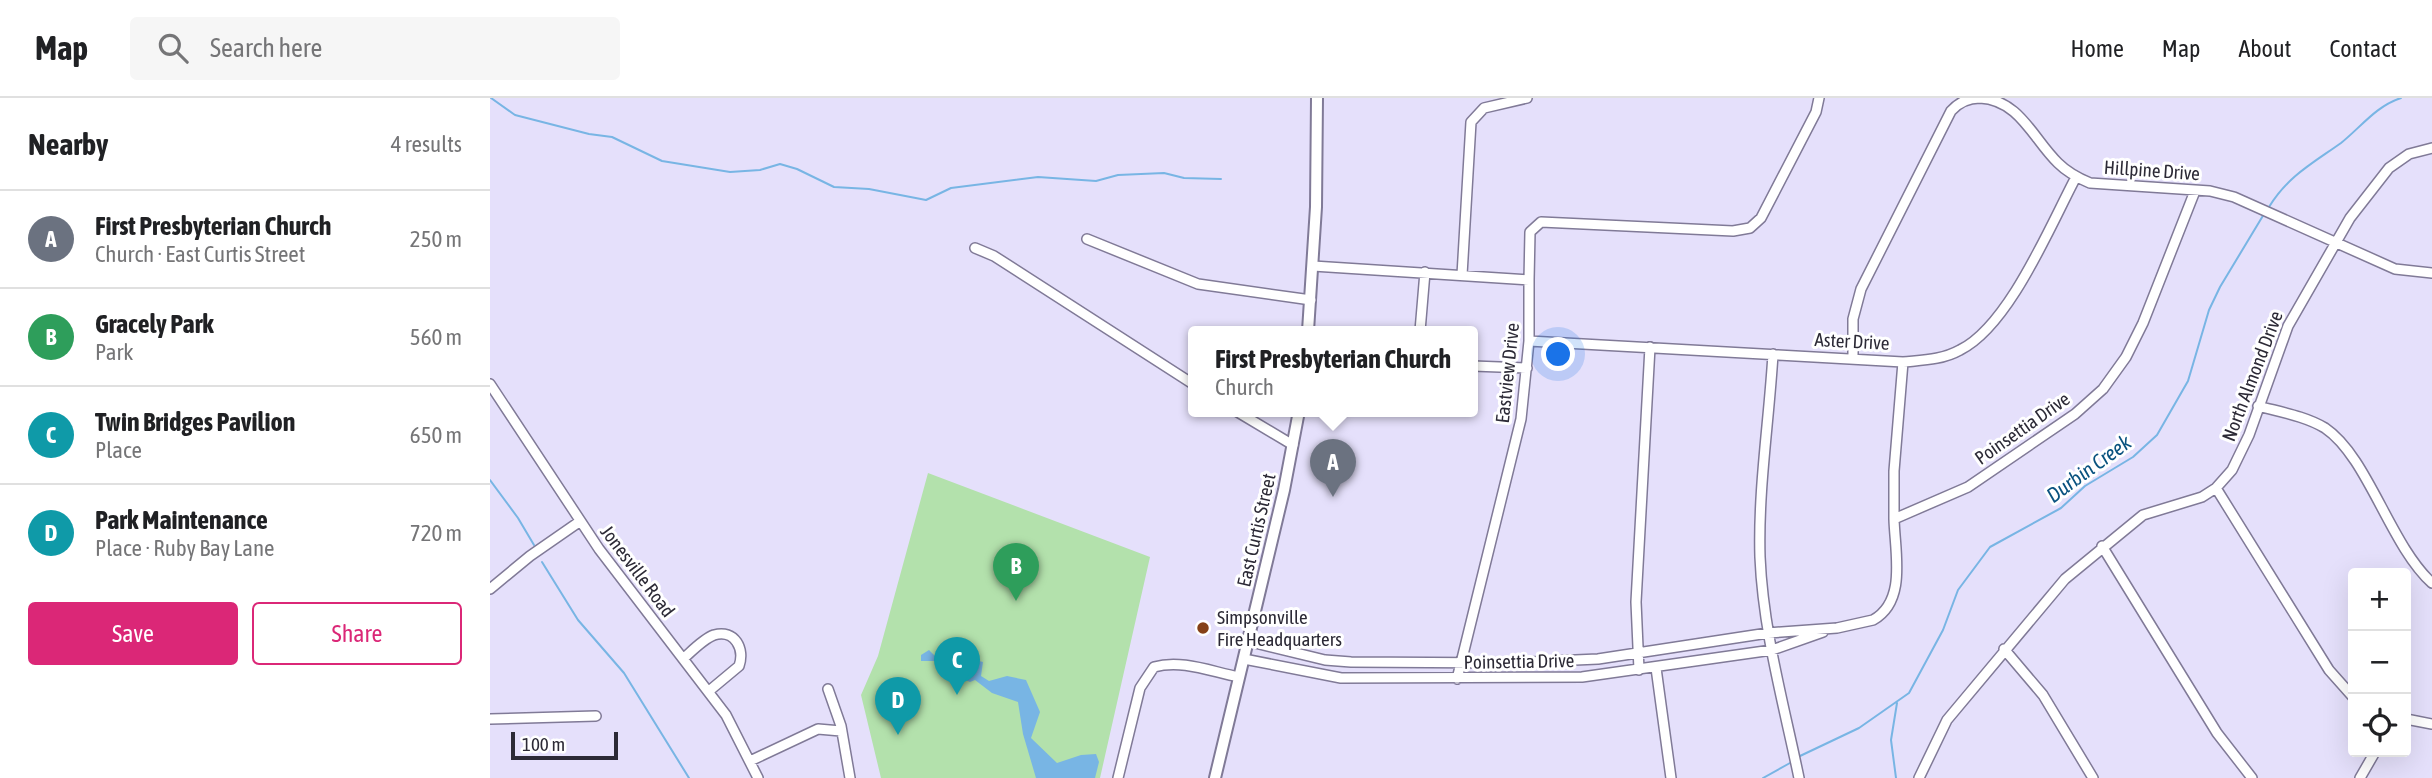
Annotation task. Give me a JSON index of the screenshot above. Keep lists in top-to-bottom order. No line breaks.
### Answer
{"streets":{"main road":["East Curtis Street"],"street":["Hillpine Drive","Aster Drive","Eastview Drive","North Almond Drive","Poinsettia Drive","Jonesville Road"]},"crossings":[["Hillpine Drive","Aster Drive"],["Hillpine Drive","North Almond Drive"],["Hillpine Drive","Poinsettia Drive"],["Aster Drive","Eastview Drive"],["Eastview Drive","Poinsettia Drive"],["Poinsettia Drive","East Curtis Street"]],"water":["Durbin Creek"],"places":["Simpsonville Fire Headquarters"],"scale_bar":"100 m","page":{"header":"Map","search":"Search here","nav":["Home","Map","About","Contact"],"heading":["Nearby","4 results"],"list":[{"mark":"A","name":"First Presbyterian Church","note":"Church · East Curtis Street","value":"250 m"},{"mark":"B","name":"Gracely Park","note":"Park","value":"560 m"},{"mark":"C","name":"Twin Bridges Pavilion","note":"Place","value":"650 m"},{"mark":"D","name":"Park Maintenance","note":"Place · Ruby Bay Lane","value":"720 m"}],"popup":["First Presbyterian Church","Church"],"pins":["A","B","C","D"],"map_buttons":["+","−"],"buttons":["Save","Share"],"scale":"100 m"}}
